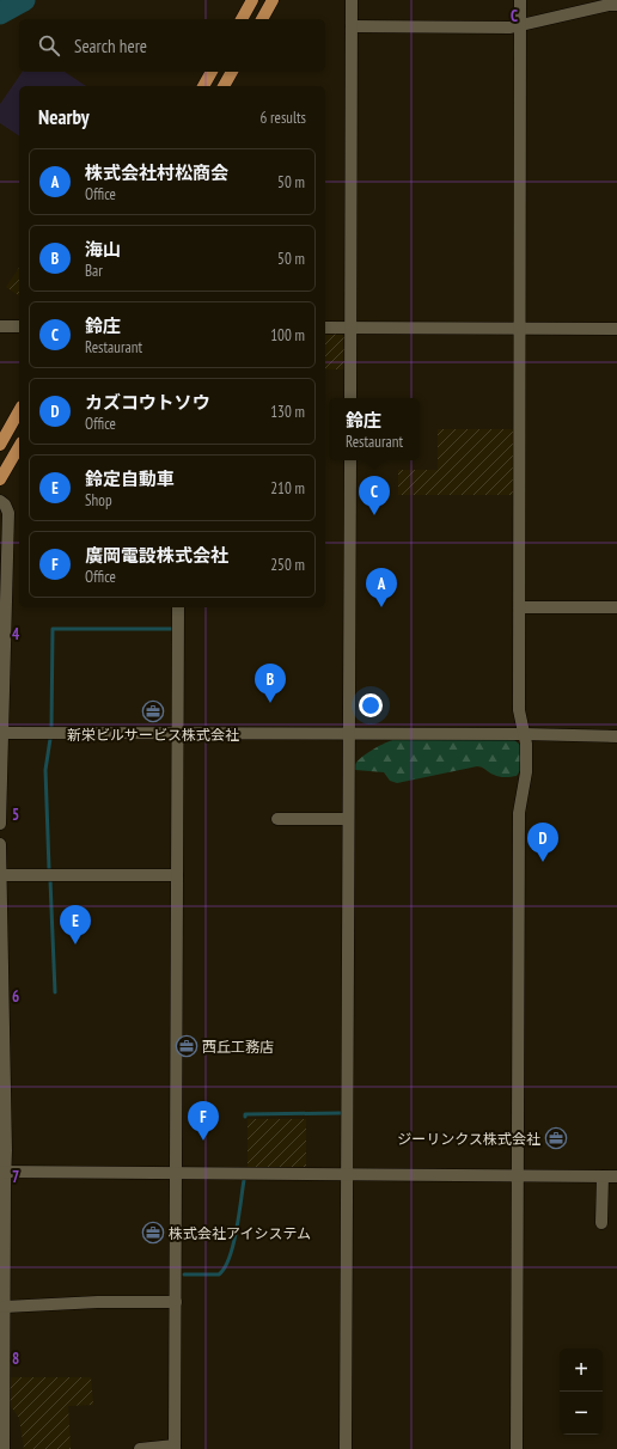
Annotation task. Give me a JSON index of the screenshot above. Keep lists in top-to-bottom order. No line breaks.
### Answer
{"places":{"office":["新栄ビルサービス株式会社","西丘工務店","ジーリンクス株式会社","株式会社アイシステム"]},"page":{"search":"Search here","heading":["Nearby","6 results"],"list":[{"mark":"A","name":"株式会社村松商会","note":"Office","value":"50 m"},{"mark":"B","name":"海山","note":"Bar","value":"50 m"},{"mark":"C","name":"鈴庄","note":"Restaurant","value":"100 m"},{"mark":"D","name":"カズコウトソウ","note":"Office","value":"130 m"},{"mark":"E","name":"鈴定自動車","note":"Shop","value":"210 m"},{"mark":"F","name":"廣岡電設株式会社","note":"Office","value":"250 m"}],"popup":["鈴庄","Restaurant"],"pins":["C","A","B","D","E","F"],"map_buttons":["+","−"]},"grid":{"columns":["C"],"rows":["4","5","6","7","8"]}}
